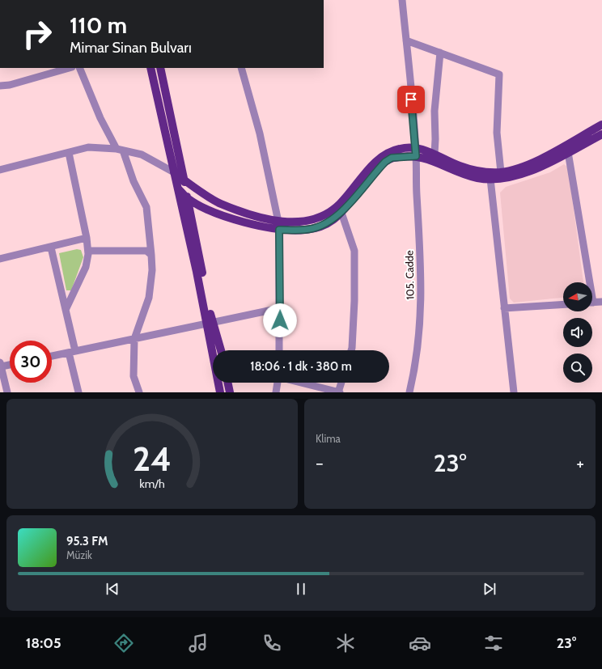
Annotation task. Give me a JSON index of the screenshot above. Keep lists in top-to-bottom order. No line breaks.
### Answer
{"streets":{"street":["105. Cadde"]},"north":"left","page":{"turn":["110 m","Mimar Sinan Bulvarı"],"limit":"30","trip":"18:06 · 1 dk · 380 m","tile":"Klima","heat":["−","23°","+"],"song":["95.3 FM","Müzik"],"tabs":["18:05","23°"],"gauge":["24","km/h"]}}
